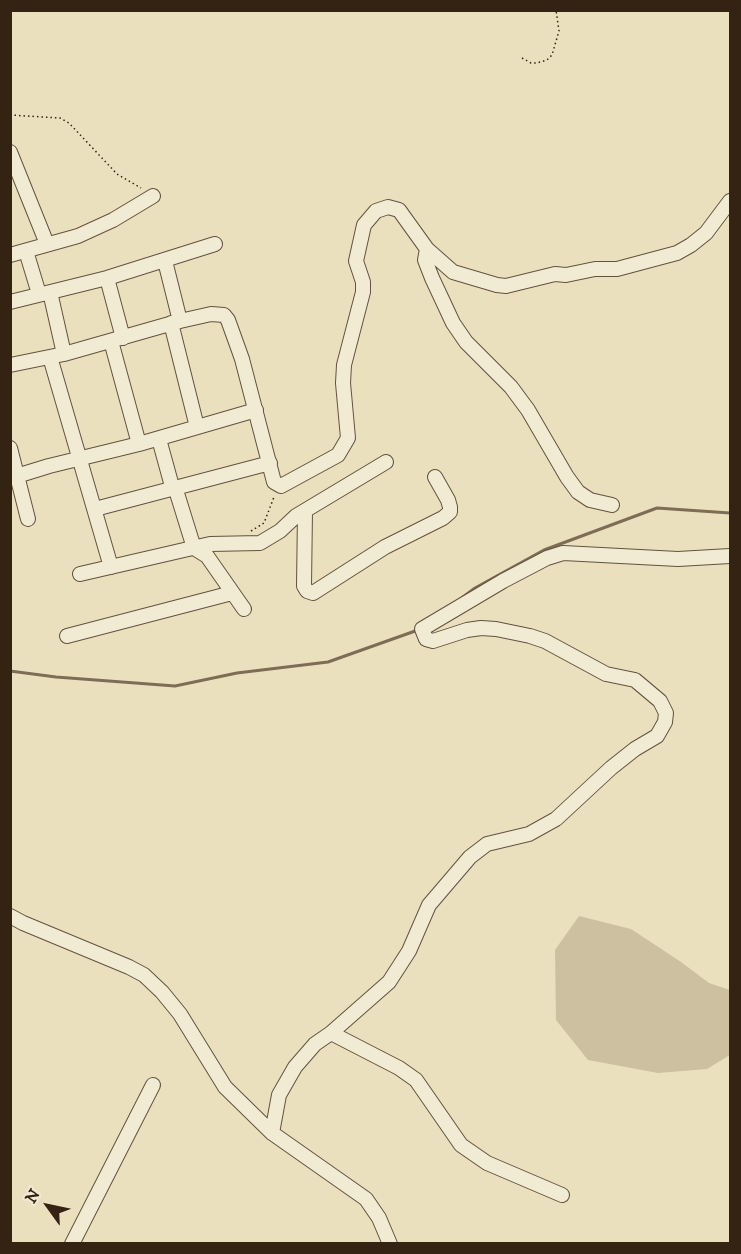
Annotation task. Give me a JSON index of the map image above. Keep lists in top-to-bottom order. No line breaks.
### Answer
{"north":"top left"}
